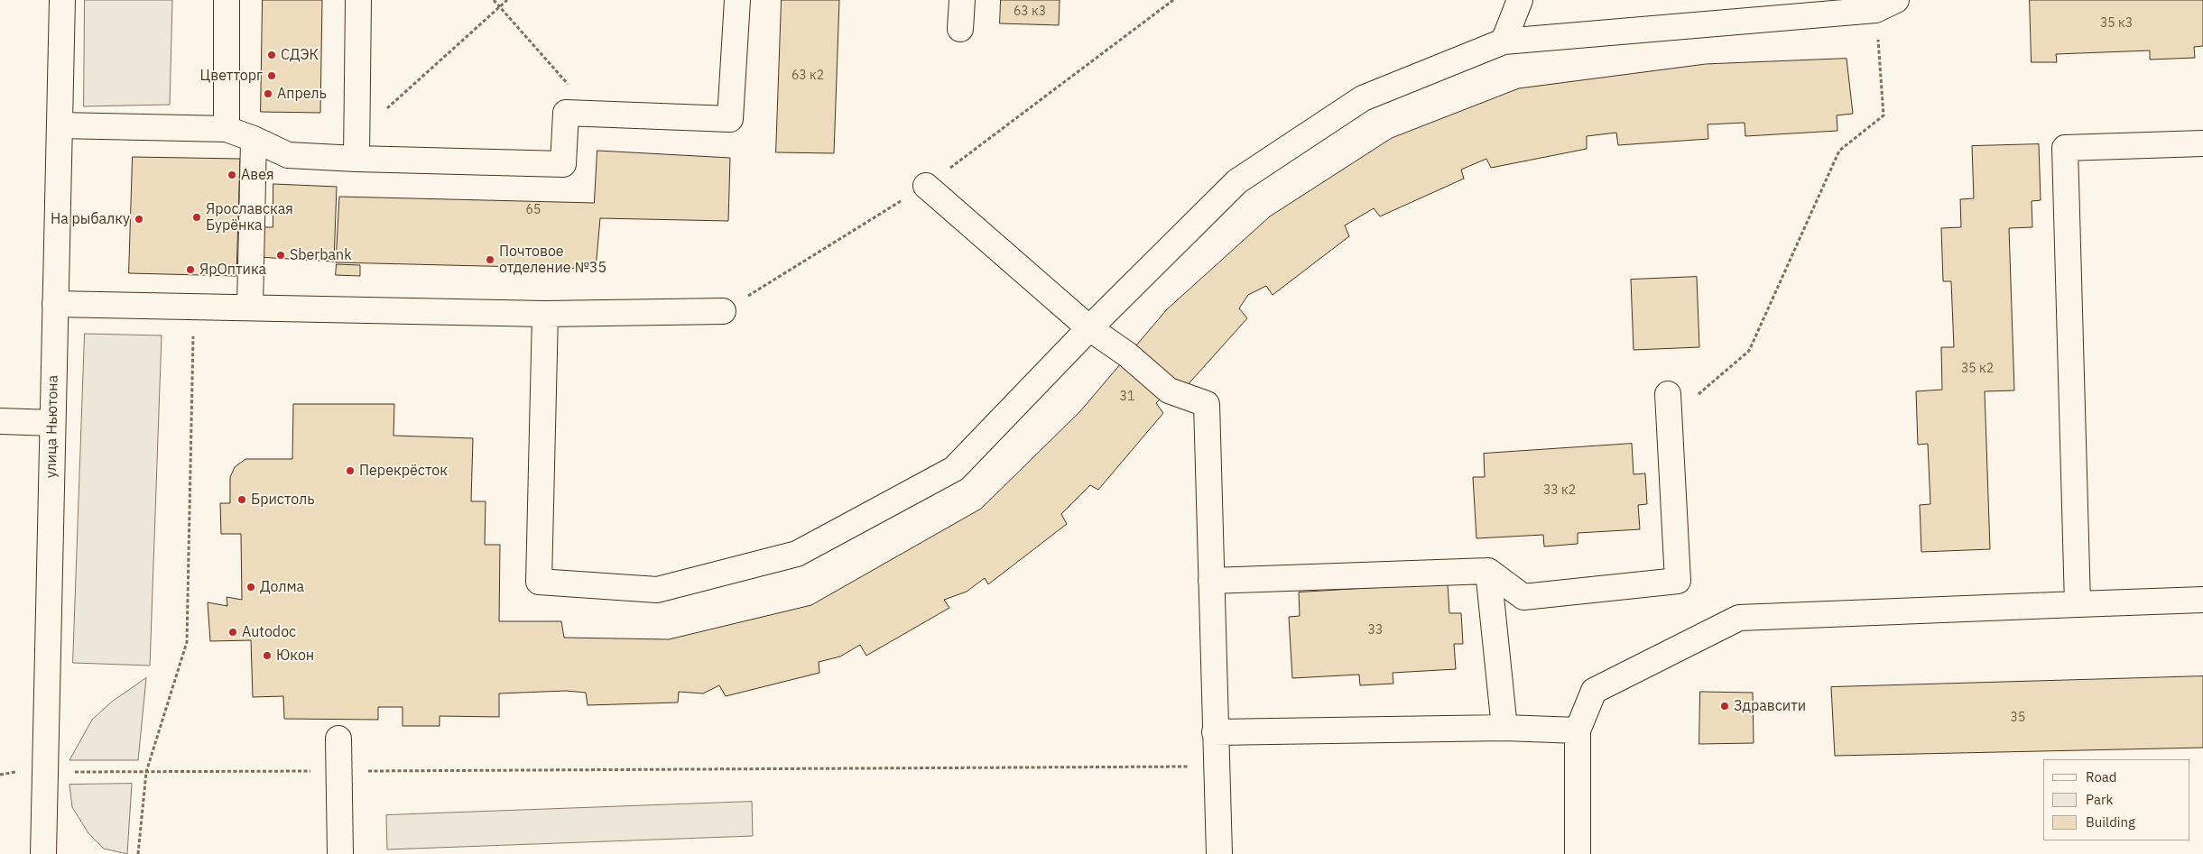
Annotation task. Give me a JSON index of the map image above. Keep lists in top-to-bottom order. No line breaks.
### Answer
{"streets":{"main road":["улица Ньютона"]},"places":["СДЭК","Цветторг","Апрель","Авея","Ярославская Бурёнка","На рыбалку","Sberbank","Почтовое отделение №35","ЯрОптика","Перекрёсток","Бристоль","Долма","Autodoc","Юкон","Здравсити"],"house_numbers":["63 к3","35 к3","63 к2","65","35 к2","31","33 к2","33","35"],"legend":["Road","Park","Building"]}
